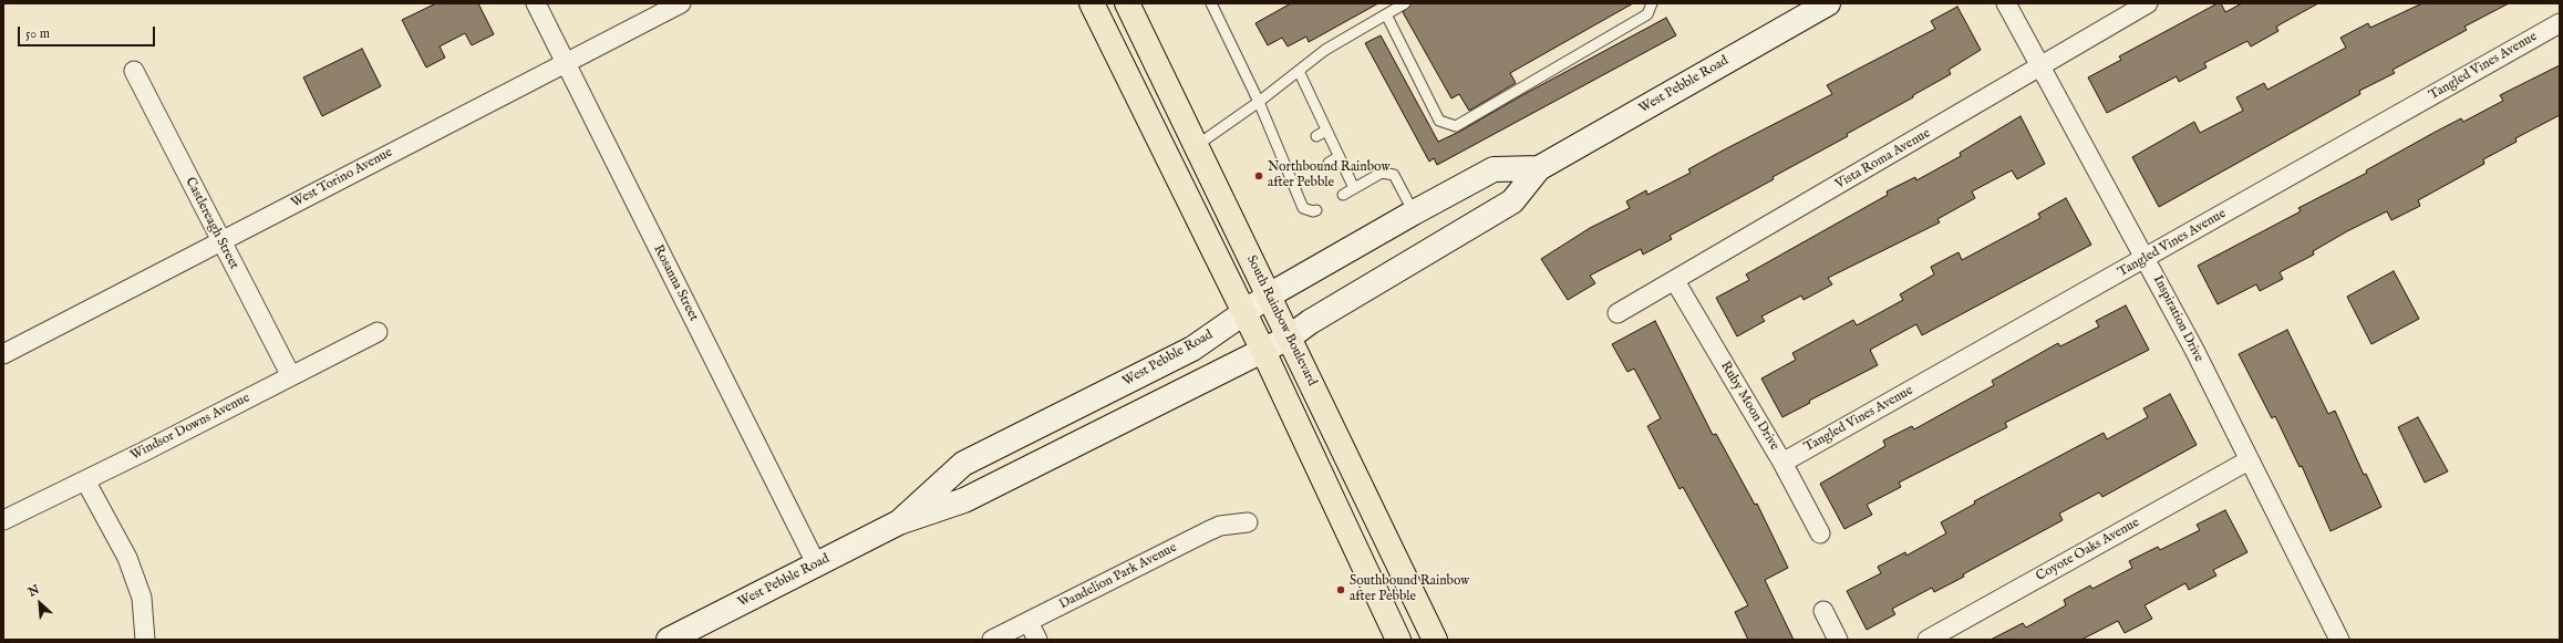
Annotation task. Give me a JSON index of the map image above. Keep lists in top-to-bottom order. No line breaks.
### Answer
{"streets":{"main road":["South Rainbow Boulevard"],"street":["Tangled Vines Avenue","West Pebble Road","Vista Roma Avenue","West Torino Avenue","Castlereagh Street","Rosanna Street","Inspiration Drive","Ruby Moon Drive","Windsor Downs Avenue","Coyote Oaks Avenue","Dandelion Park Avenue"]},"crossings":[["Tangled Vines Avenue","Inspiration Drive"],["Tangled Vines Avenue","Ruby Moon Drive"],["West Pebble Road","Rosanna Street"],["West Pebble Road","South Rainbow Boulevard"],["Vista Roma Avenue","Inspiration Drive"],["Vista Roma Avenue","Ruby Moon Drive"],["West Torino Avenue","Castlereagh Street"],["West Torino Avenue","Rosanna Street"],["Castlereagh Street","Windsor Downs Avenue"],["Inspiration Drive","Coyote Oaks Avenue"]],"places":["Northbound Rainbow after Pebble","Southbound Rainbow after Pebble"],"scale_bar":"50 m","north":"top left"}
